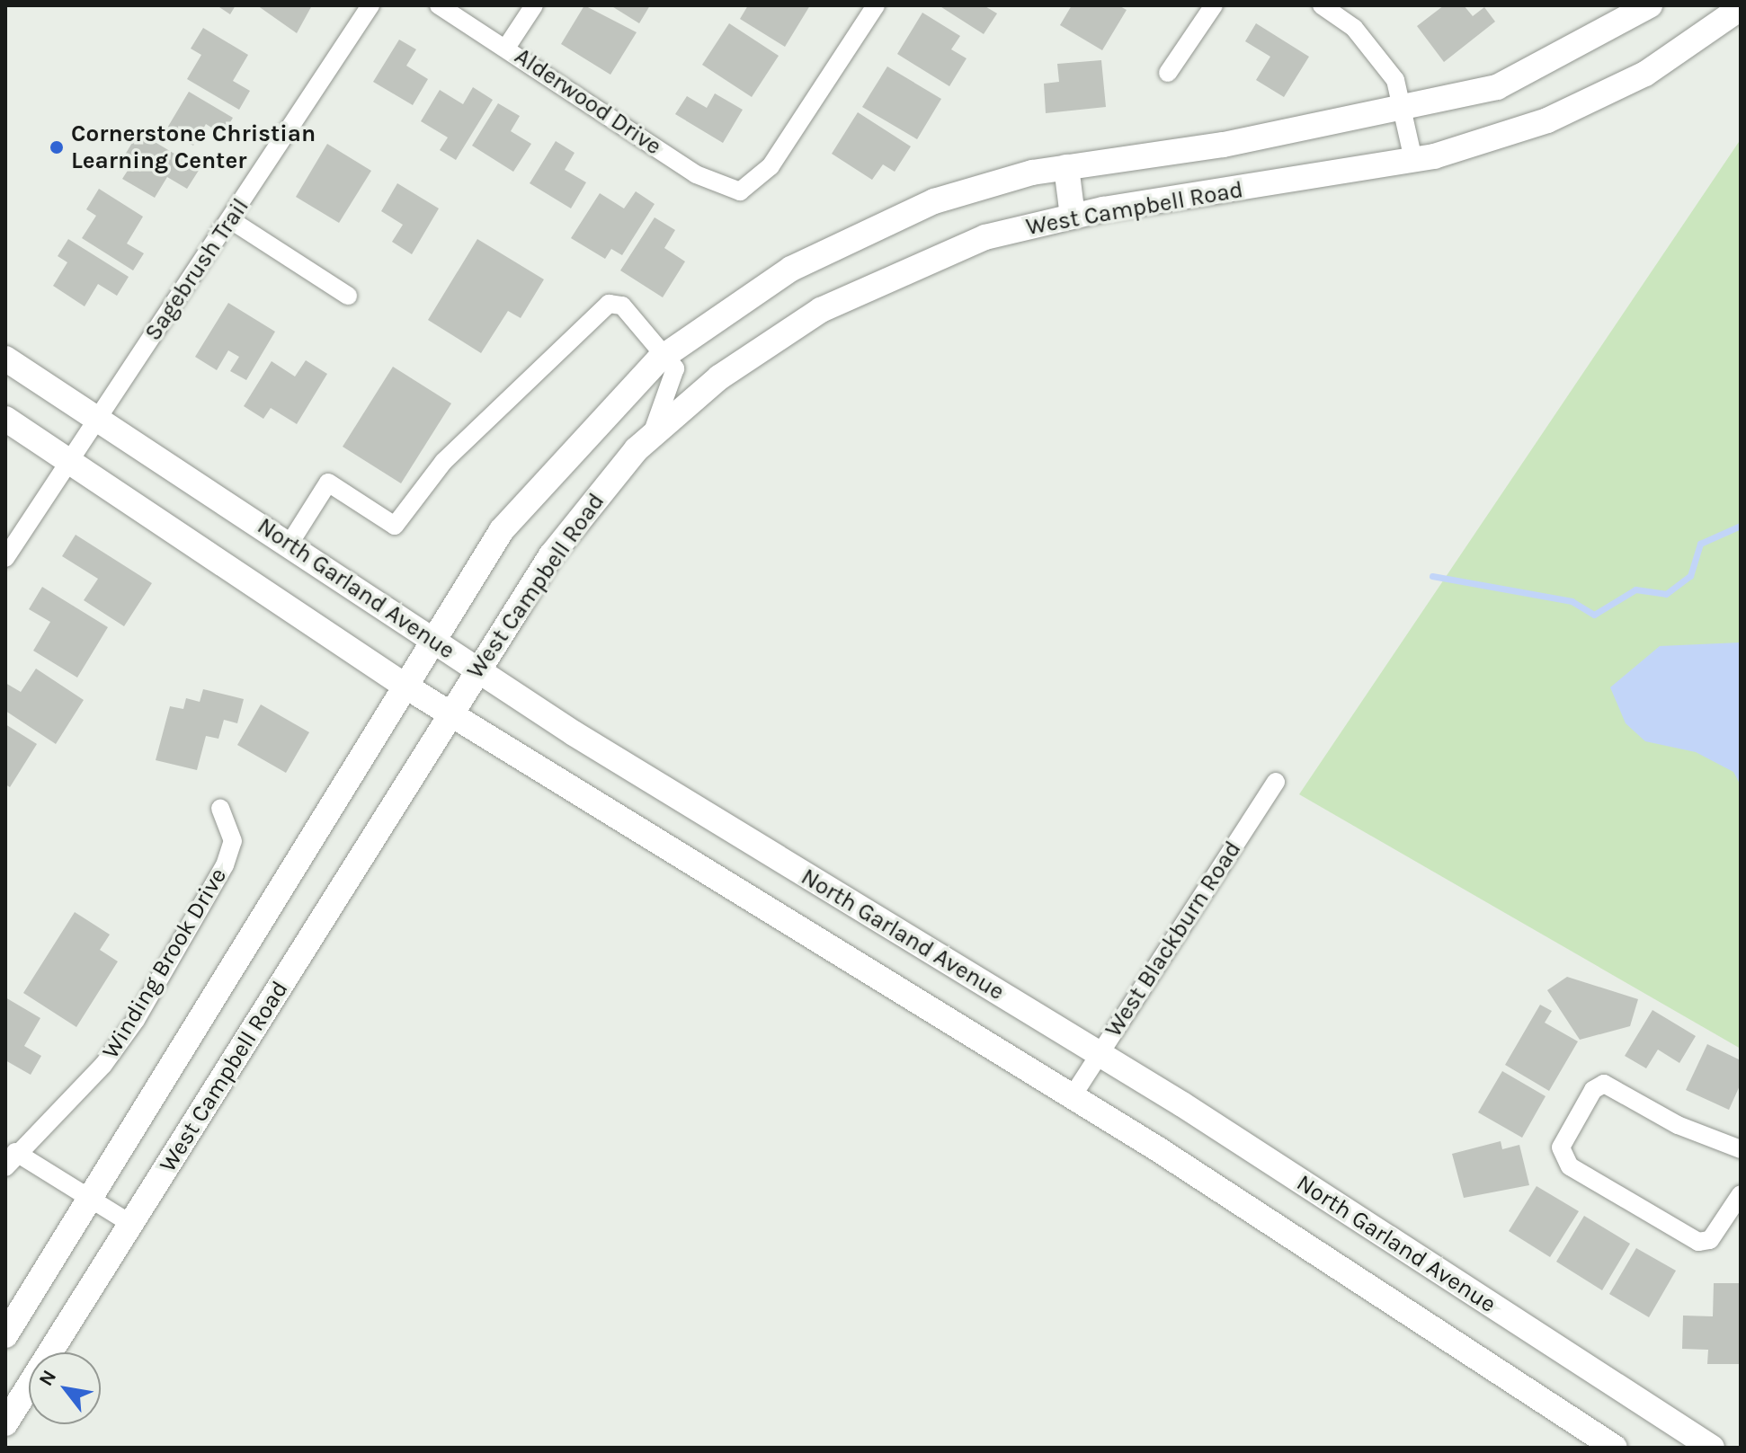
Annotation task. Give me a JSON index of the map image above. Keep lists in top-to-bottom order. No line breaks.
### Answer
{"streets":{"main road":["West Campbell Road","North Garland Avenue"],"street":["Alderwood Drive","Sagebrush Trail","West Blackburn Road","Winding Brook Drive"]},"crossings":[["West Campbell Road","North Garland Avenue"],["Sagebrush Trail","North Garland Avenue"],["North Garland Avenue","West Blackburn Road"]],"places":["Cornerstone Christian Learning Center"],"north":"top left"}
